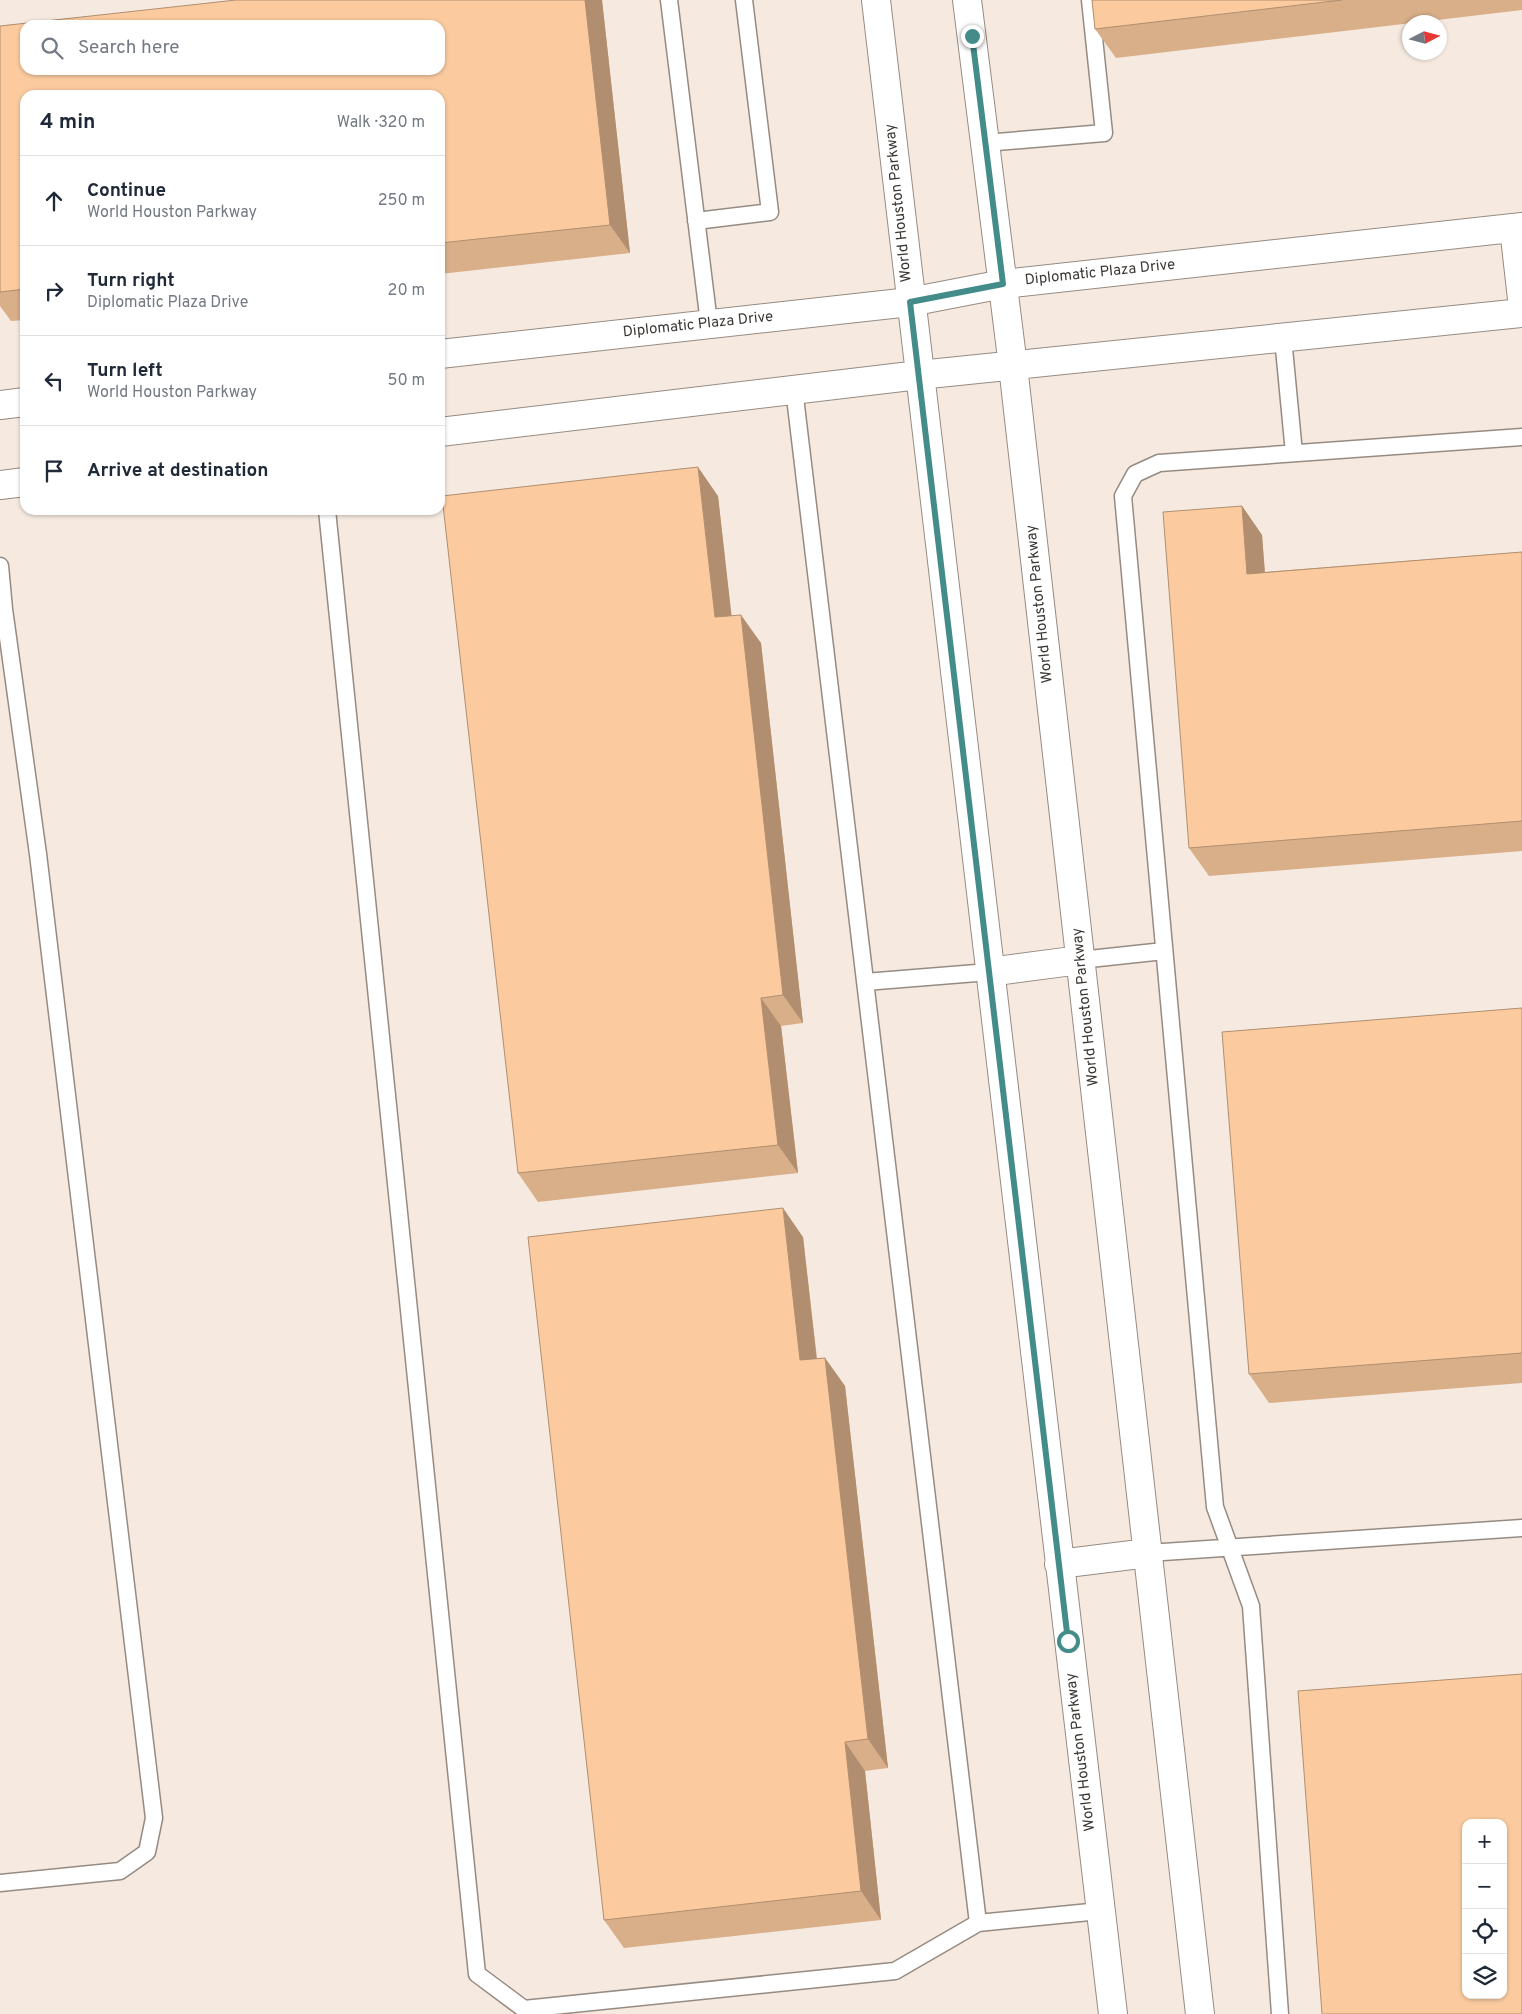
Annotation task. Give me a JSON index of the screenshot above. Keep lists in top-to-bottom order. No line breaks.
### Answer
{"streets":{"street":["World Houston Parkway","Diplomatic Plaza Drive"]},"crossings":[["World Houston Parkway","Diplomatic Plaza Drive"]],"north":"right","page":{"search":"Search here","heading":["4 min","Walk · 320 m"],"list":[["Continue","World Houston Parkway","250 m"],["Turn right","Diplomatic Plaza Drive","20 m"],["Turn left","World Houston Parkway","50 m"],"Arrive at destination"],"map_buttons":["+","−"]}}
